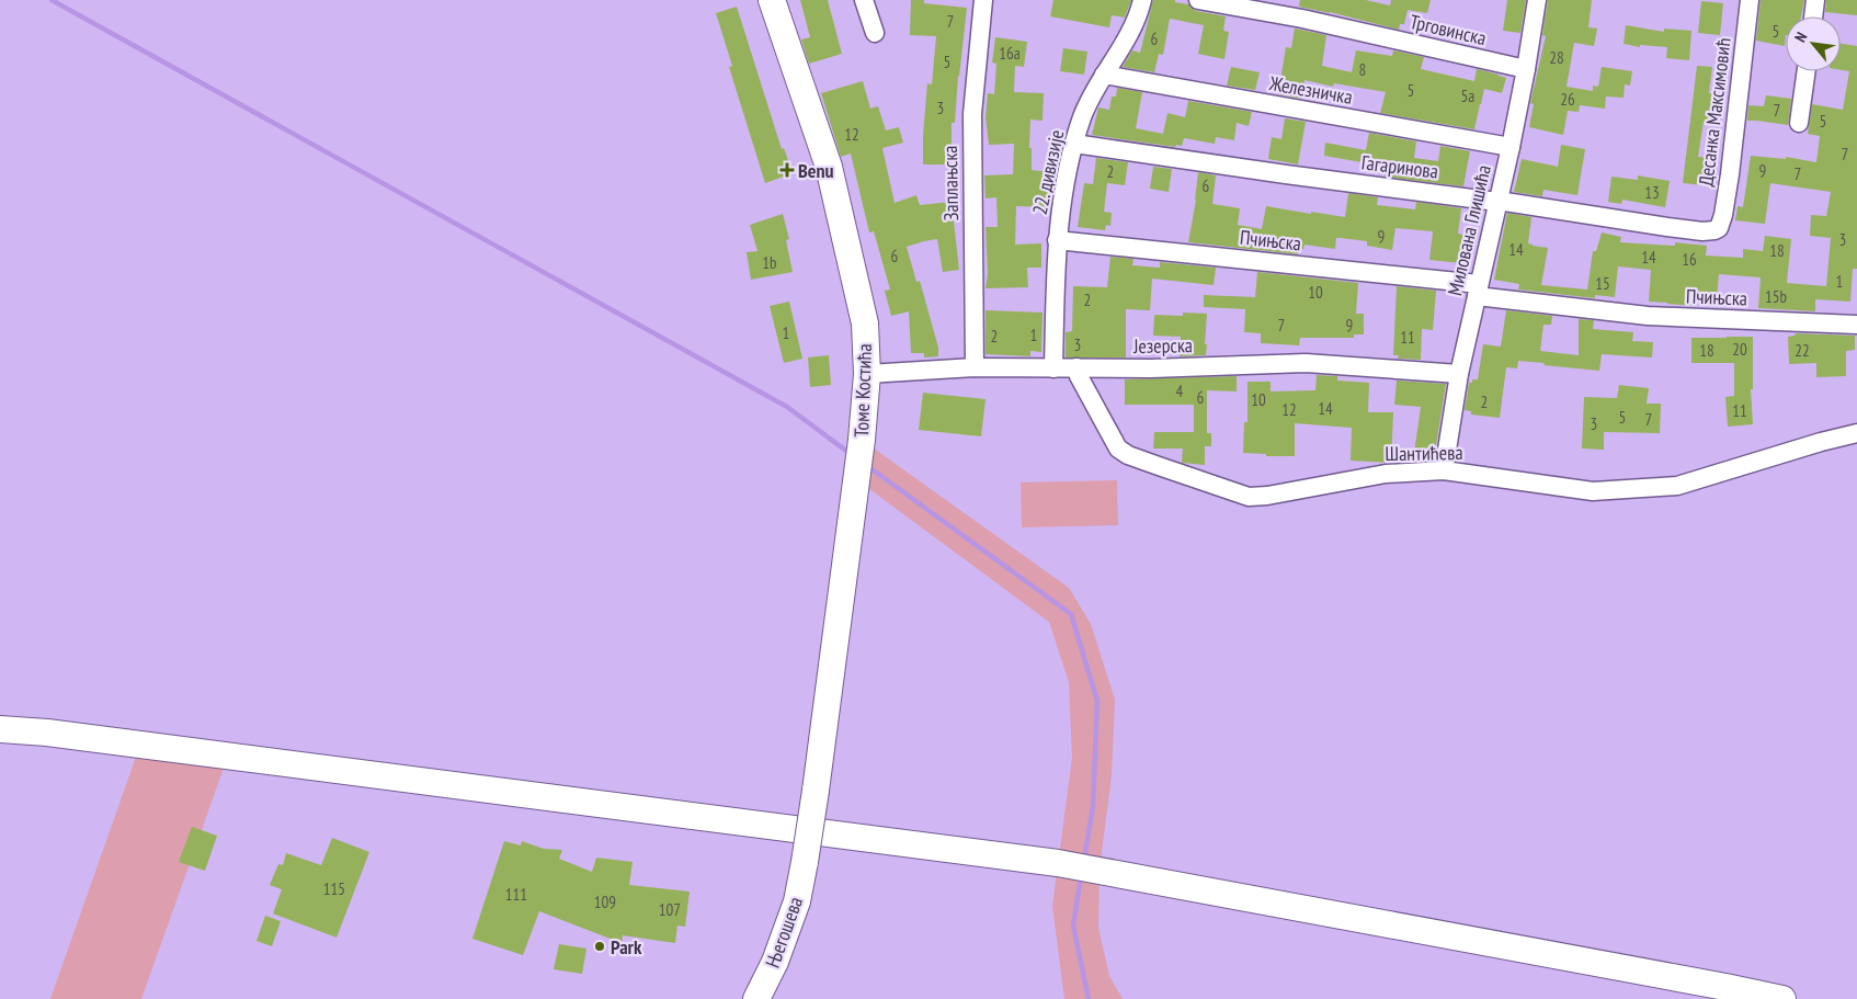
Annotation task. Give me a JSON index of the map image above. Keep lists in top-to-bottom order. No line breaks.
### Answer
{"streets":{"main road":["Томе Костића","Његошева"],"street":["Трговинска","Железничка","Десанка Максимовић","Гагаринова","22. дивизије","Заплањска","Милована Глишића","Пчињска","Језерска","Шантићева"]},"crossings":[["Трговинска","Милована Глишића"],["Железничка","22. дивизије"],["Железничка","Милована Глишића"],["Десанка Максимовић","Гагаринова"],["Гагаринова","22. дивизије"],["Гагаринова","Милована Глишића"],["22. дивизије","Пчињска"],["22. дивизије","Језерска"],["Заплањска","Језерска"],["Милована Глишића","Пчињска"],["Милована Глишића","Језерска"],["Милована Глишића","Шантићева"],["Језерска","Томе Костића"],["Језерска","Шантићева"],["Томе Костића","Његошева"]],"places":{"health":["Benu"],"other":["Park"]},"house_numbers":["7","5","6","16a","28","5","8","5","5a","26","3","7","5","12","7","9","2","7","6","13","9","3","14","18","6","14","16","1b","1","15","10","15b","2","7","9","1","1","2","11","3","20","18","22","4","6","10","2","14","12","11","5","7","3","115","111","109","107"],"north":"top left"}
